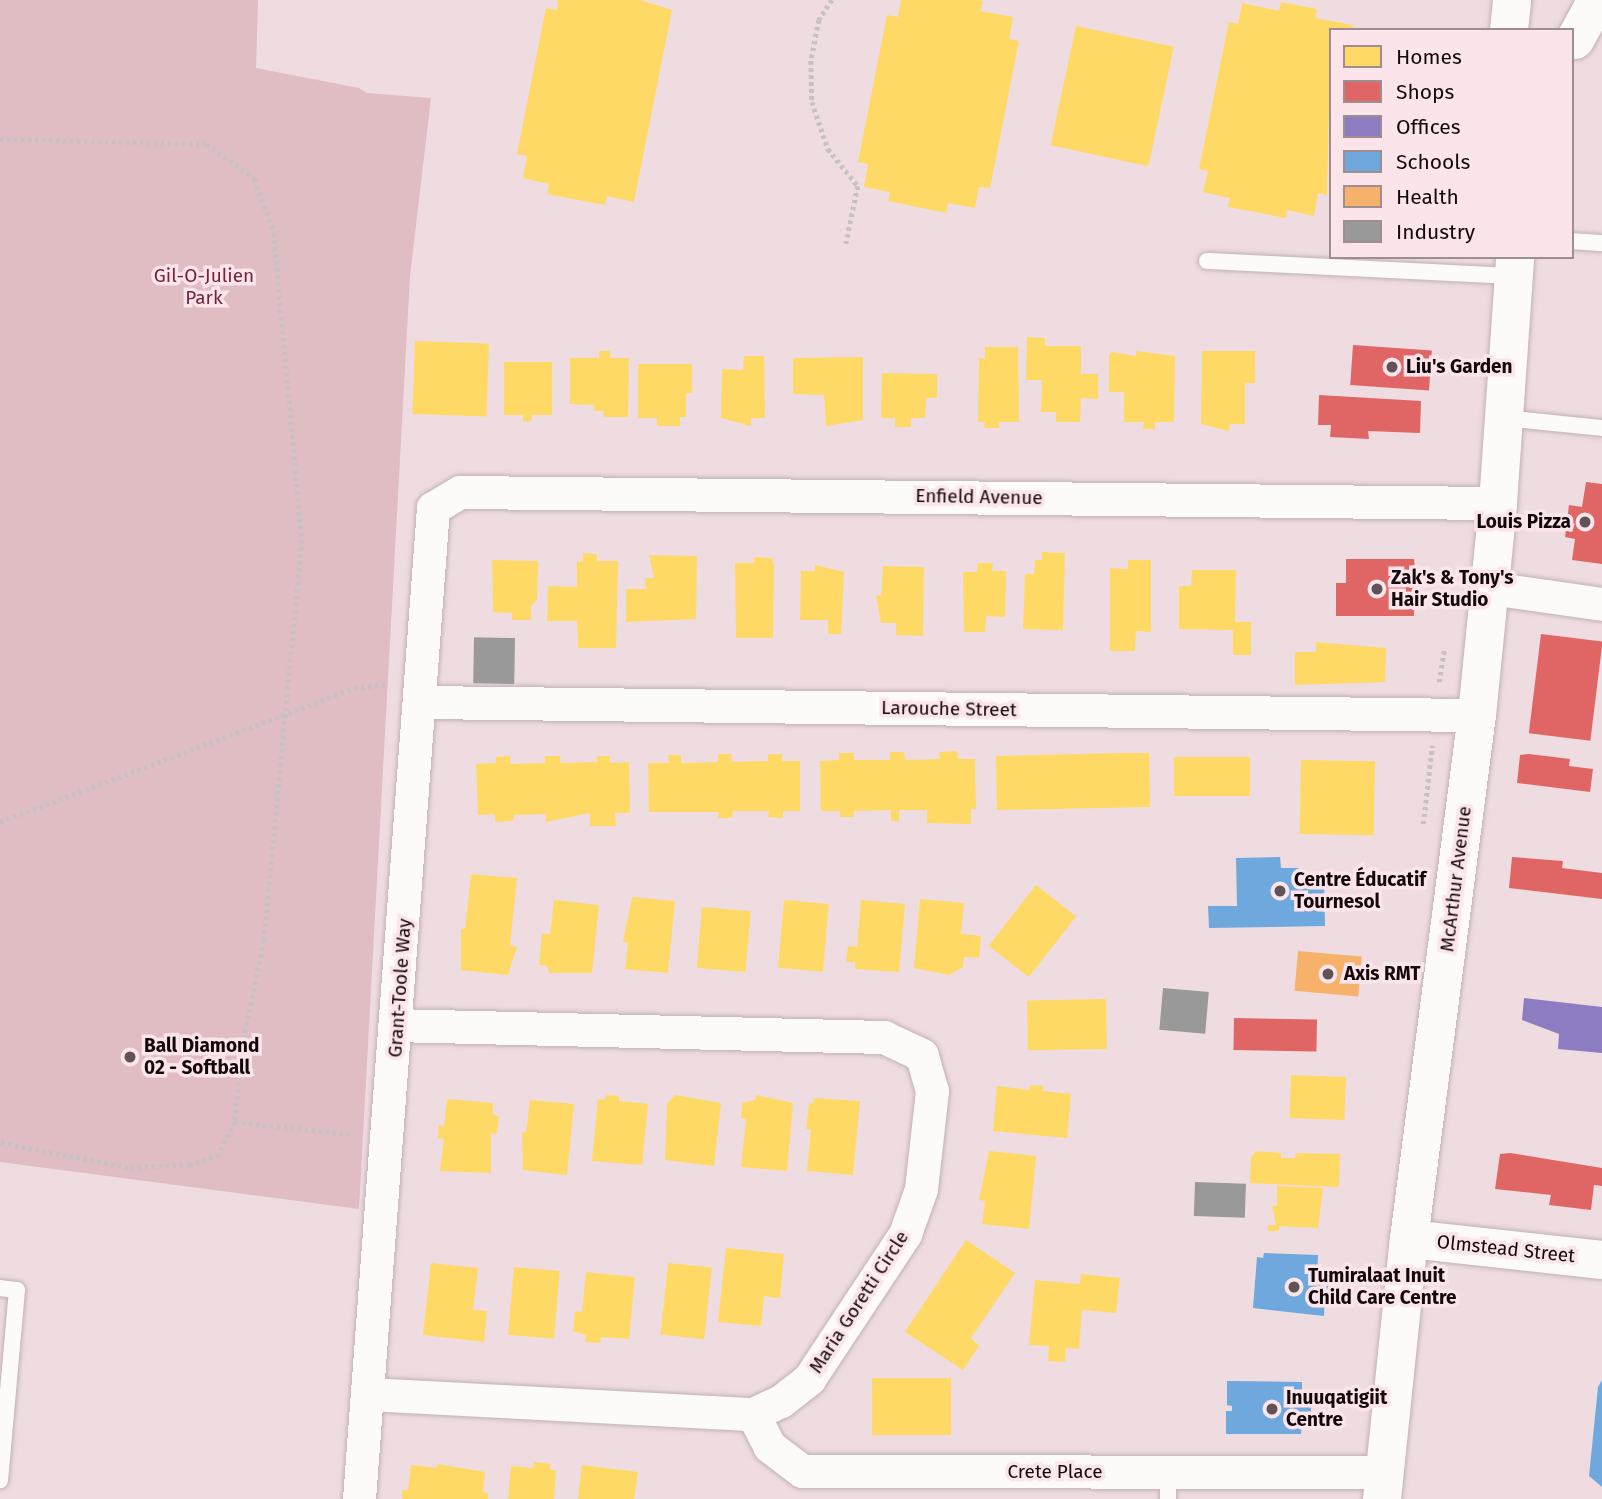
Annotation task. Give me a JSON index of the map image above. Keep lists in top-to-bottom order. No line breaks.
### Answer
{"streets":{"main road":["McArthur Avenue","Olmstead Street"],"street":["Enfield Avenue","Larouche Street","Grant-Toole Way","Maria Goretti Circle","Crete Place"]},"crossings":[["Enfield Avenue","McArthur Avenue"],["Enfield Avenue","Grant-Toole Way"],["Larouche Street","McArthur Avenue"],["Larouche Street","Grant-Toole Way"],["McArthur Avenue","Olmstead Street"],["McArthur Avenue","Crete Place"],["Grant-Toole Way","Maria Goretti Circle"],["Maria Goretti Circle","Crete Place"]],"parks":["Gil-O-Julien Park"],"places":["Liu's Garden","Louis Pizza","Zak's & Tony's Hair Studio","Centre Éducatif Tournesol","Axis RMT","Ball Diamond 02 - Softball","Tumiralaat Inuit Child Care Centre","Inuuqatigiit Centre"],"legend":["Homes","Shops","Offices","Schools","Health","Industry"]}
